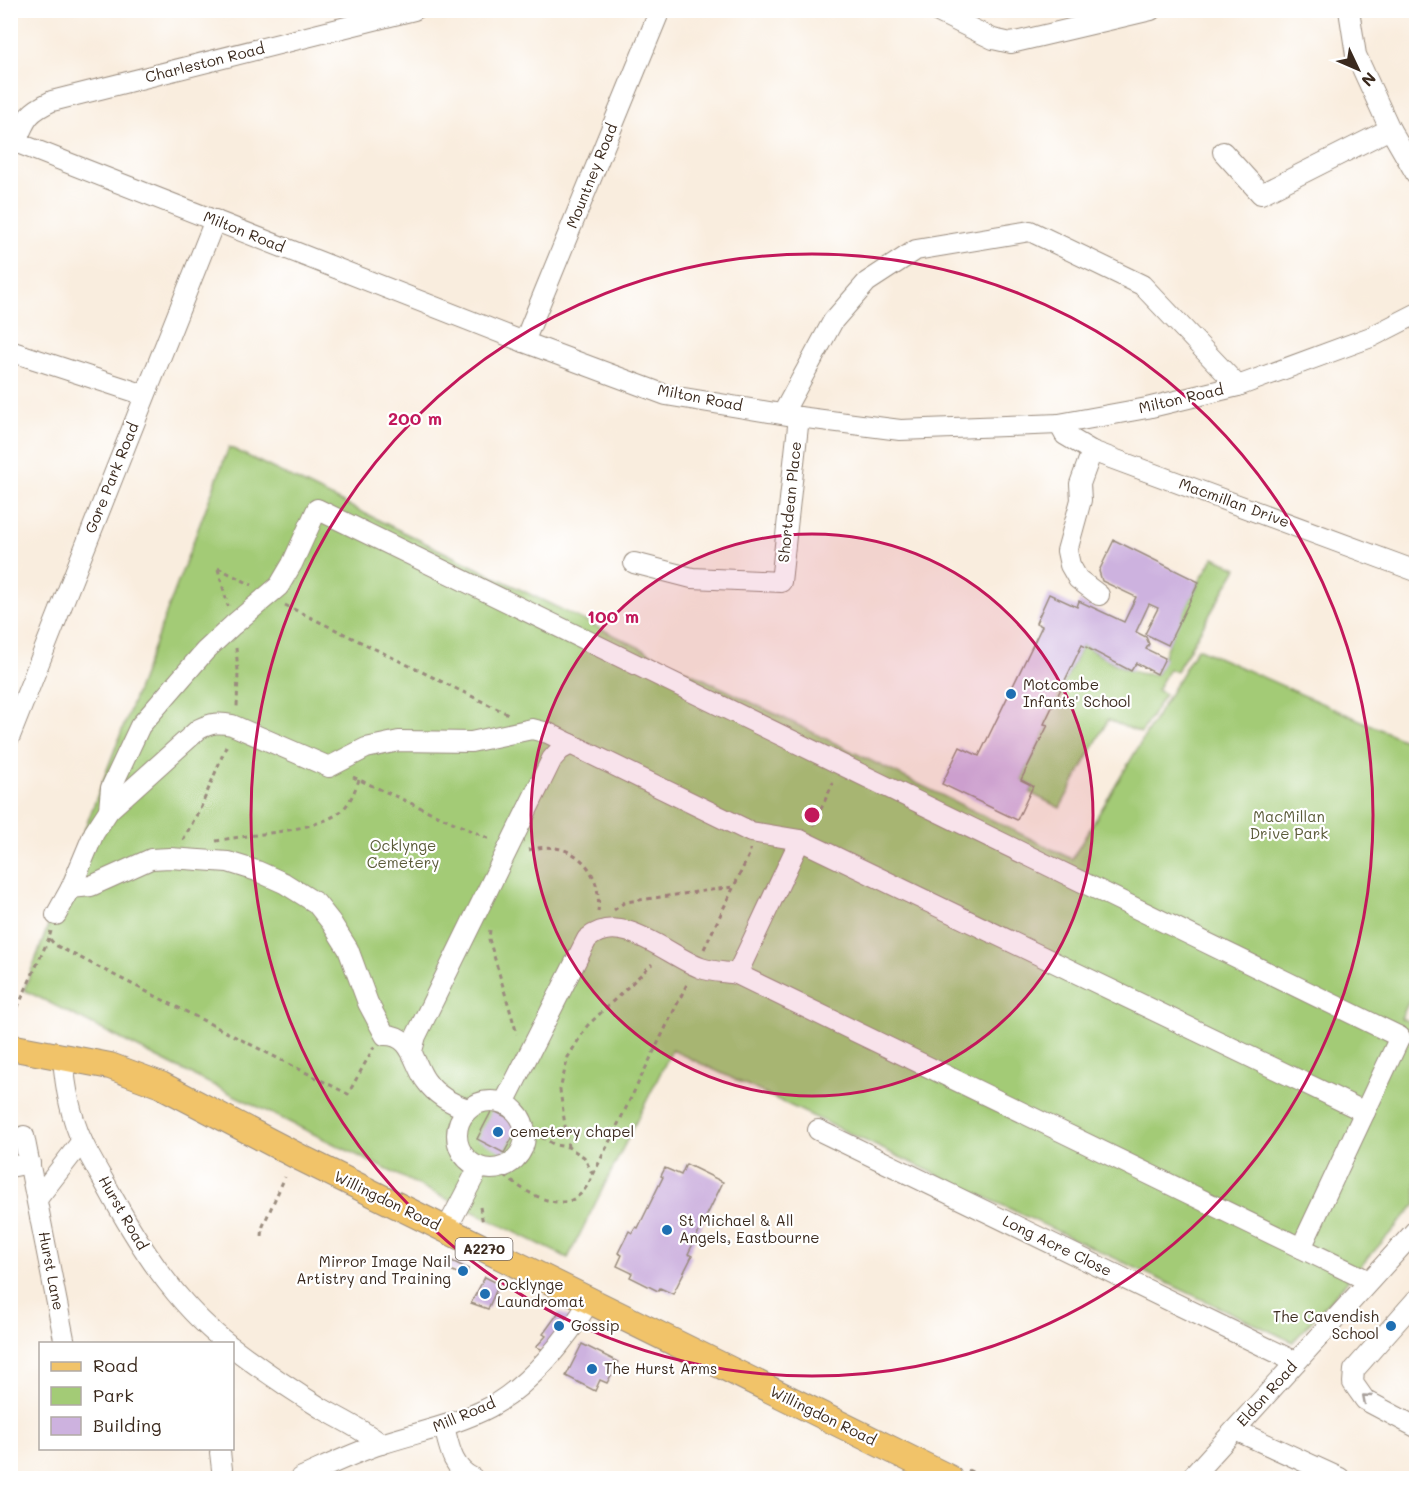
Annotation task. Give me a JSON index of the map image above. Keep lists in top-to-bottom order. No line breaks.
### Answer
{"streets":{"main road":["Willingdon Road","A2270"],"street":["Charleston Road","Mountney Road","Milton Road","Gore Park Road","Shortdean Place","Macmillan Drive","Hurst Road","Long Acre Close","Hurst Lane","Eldon Road","Mill Road"]},"crossings":[["Charleston Road","Milton Road"],["Mountney Road","Milton Road"],["Milton Road","Gore Park Road"],["Milton Road","Shortdean Place"],["Milton Road","Macmillan Drive"],["Willingdon Road","Hurst Road"],["Willingdon Road","Mill Road"],["Long Acre Close","Eldon Road"]],"parks":["MacMillan Drive Park","Ocklynge Cemetery"],"places":["Motcombe Infants' School","cemetery chapel","St Michael & All Angels, Eastbourne","Mirror Image Nail Artistry and Training","Ocklynge Laundromat","Gossip","The Cavendish School","The Hurst Arms"],"legend":["Road","Park","Building"],"north":"bottom right","rings":["200 m","100 m"]}
